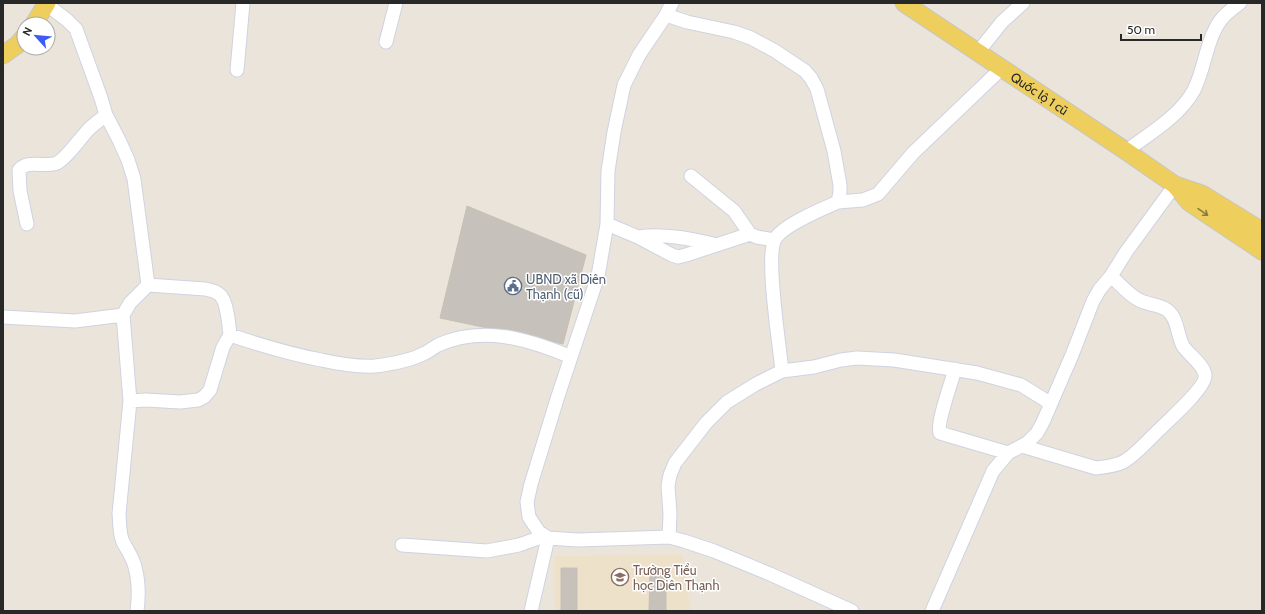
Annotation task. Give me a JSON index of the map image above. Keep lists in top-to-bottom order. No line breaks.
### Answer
{"streets":{"main road":["Quốc lộ 1 cũ"]},"places":{"public building":["UBND xã Diên Thạnh (cũ)"],"school or university":["Trường Tiểu học Diên Thạnh"]},"scale_bar":"50 m","north":"top left"}
